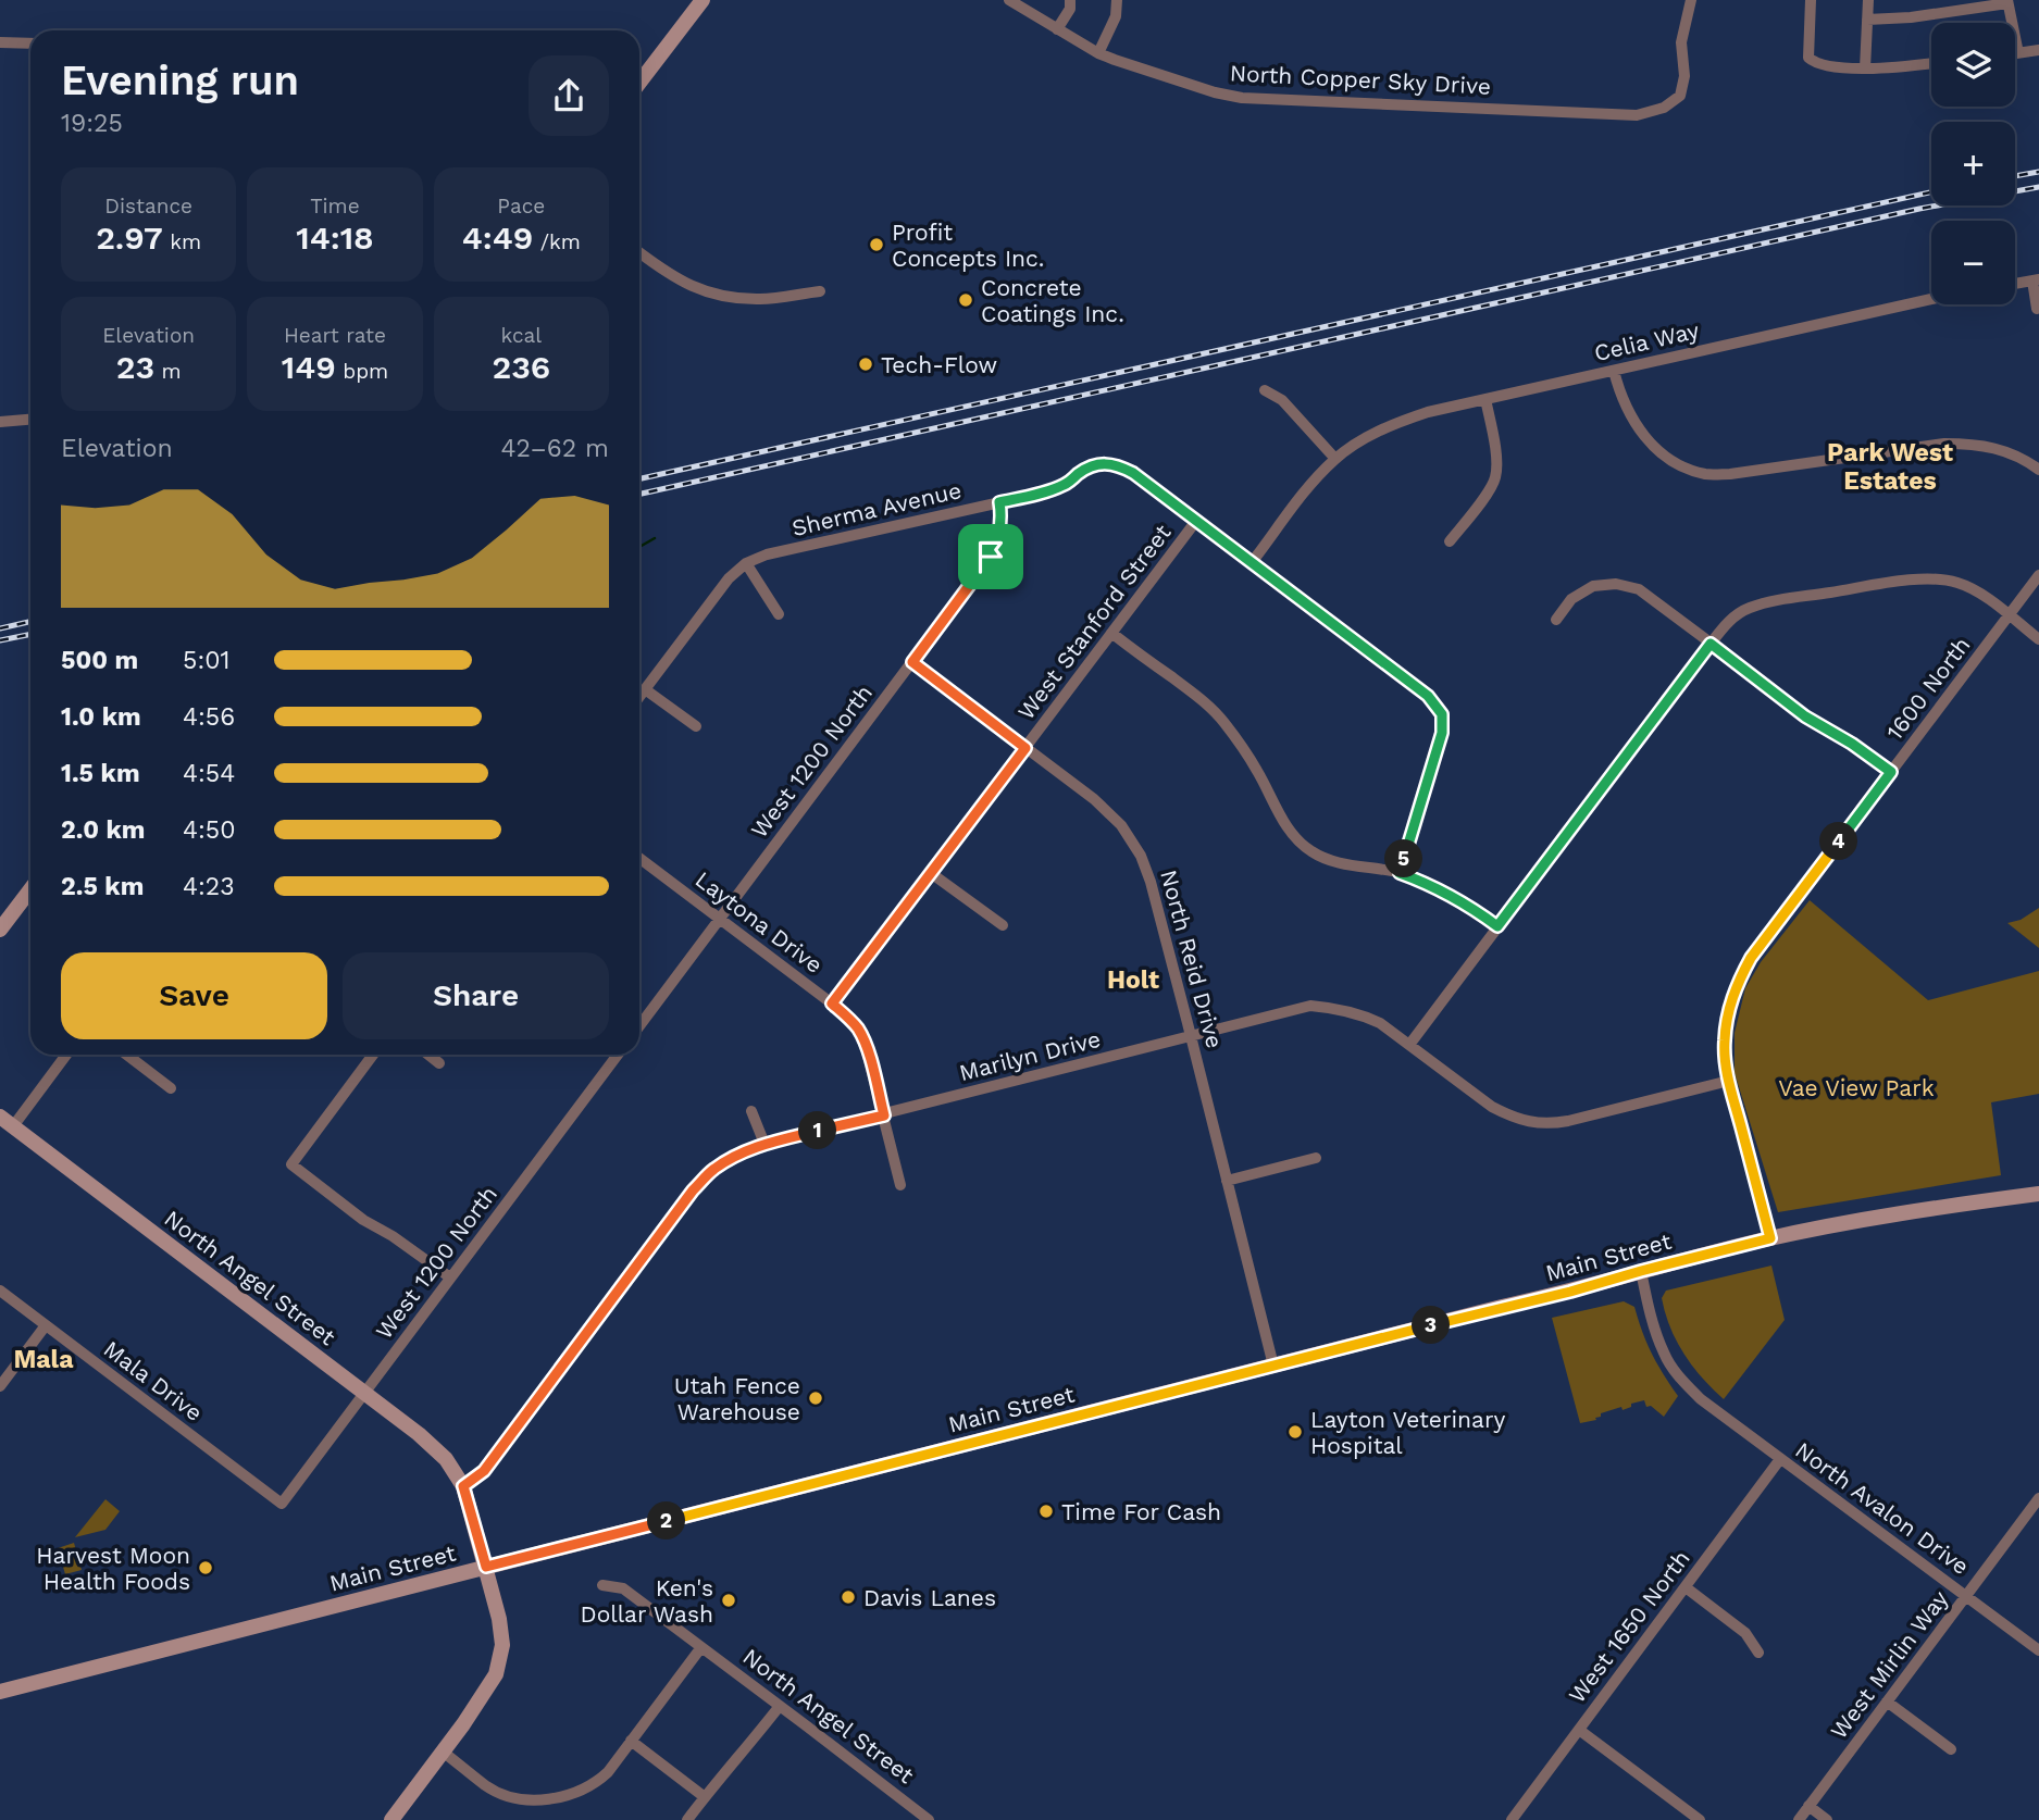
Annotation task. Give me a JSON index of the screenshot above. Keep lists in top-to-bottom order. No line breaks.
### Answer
{"streets":{"main road":["Main Street","North Angel Street"],"street":["North Copper Sky Drive","Celia Way","Sherma Avenue","West Stanford Street","1600 North","West 1200 North","Laytona Drive","North Reid Drive","Marilyn Drive","Mala Drive","North Avalon Drive","West 1650 North","West Mirlin Way"]},"crossings":[["Celia Way","Sherma Avenue"],["Sherma Avenue","West Stanford Street"],["Sherma Avenue","West 1200 North"],["West Stanford Street","Laytona Drive"],["West Stanford Street","North Reid Drive"],["1600 North","Marilyn Drive"],["1600 North","Main Street"],["West 1200 North","Laytona Drive"],["West 1200 North","North Reid Drive"],["West 1200 North","North Angel Street"],["West 1200 North","Mala Drive"],["Laytona Drive","Marilyn Drive"],["North Reid Drive","Marilyn Drive"],["North Reid Drive","Main Street"],["Marilyn Drive","North Angel Street"],["Main Street","North Angel Street"],["Main Street","North Avalon Drive"],["North Avalon Drive","West 1650 North"],["North Avalon Drive","West Mirlin Way"]],"districts":["Park West Estates","Holt","Mala"],"parks":["Vae View Park"],"places":["Profit Concepts Inc.","Concrete Coatings Inc.","Tech-Flow","Utah Fence Warehouse","Layton Veterinary Hospital","Time For Cash","Harvest Moon Health Foods","Davis Lanes","Ken's Dollar Wash"],"page":{"map_buttons":["+","−"],"heading":["Evening run","19:25"],"stats":[["Distance","2.97 km"],["Time","14:18"],["Pace","4:49 /km"],["Elevation","23 m"],["Heart rate","149 bpm"],["kcal","236"]],"chart":["Elevation","42–62 m"],"list":[{"name":"500 m","note":"5:01"},{"name":"1.0 km","note":"4:56"},{"name":"1.5 km","note":"4:54"},{"name":"2.0 km","note":"4:50"},{"name":"2.5 km","note":"4:23"}],"pins":["4","5","1","3","2"],"buttons":["Save","Share"]}}
